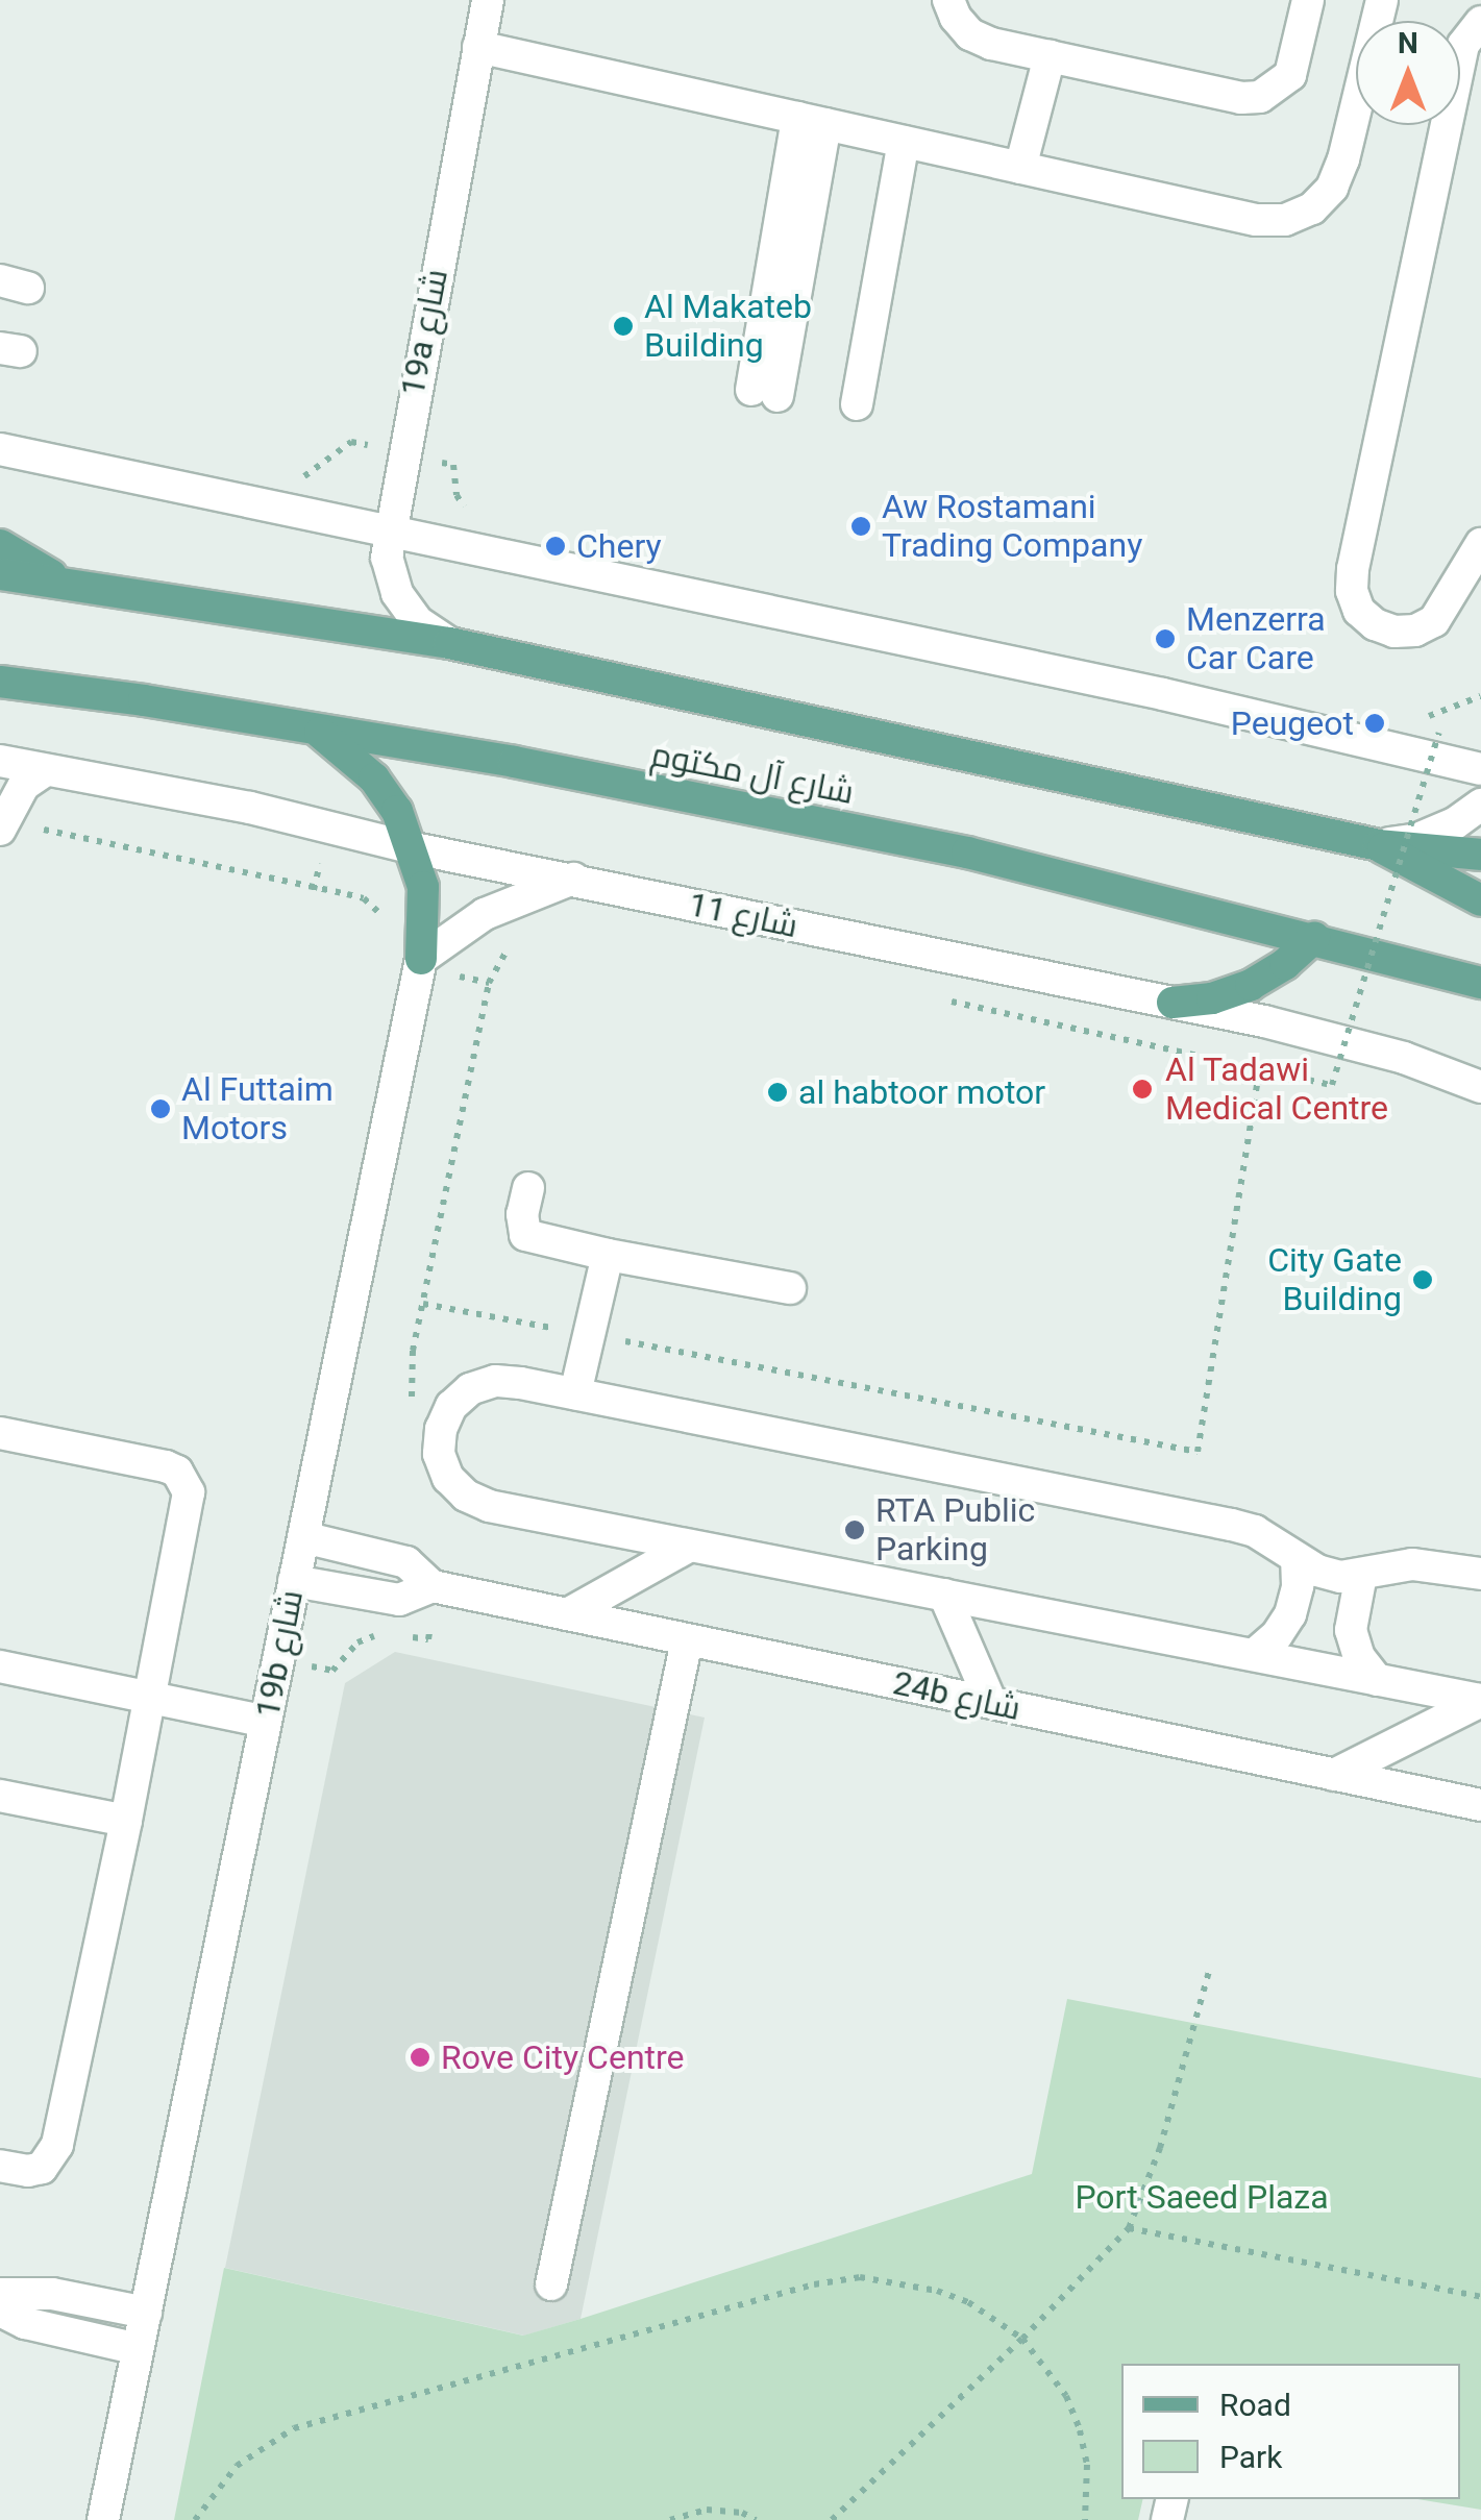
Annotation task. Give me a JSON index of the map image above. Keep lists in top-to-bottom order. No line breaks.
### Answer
{"streets":{"main road":["شارع آل مكتوم"],"street":["19a شارع","شارع 11","19b شارع","24b شارع"]},"crossings":[["19a شارع","شارع آل مكتوم"],["19b شارع","24b شارع"]],"parks":["Port Saeed Plaza"],"places":["Al Makateb Building","Aw Rostamani Trading Company","Chery","Menzerra Car Care","Peugeot","Al Tadawi Medical Centre","al habtoor motor","Al Futtaim Motors","City Gate Building","RTA Public Parking","Rove City Centre"],"legend":["Road","Park"],"north":"top"}
